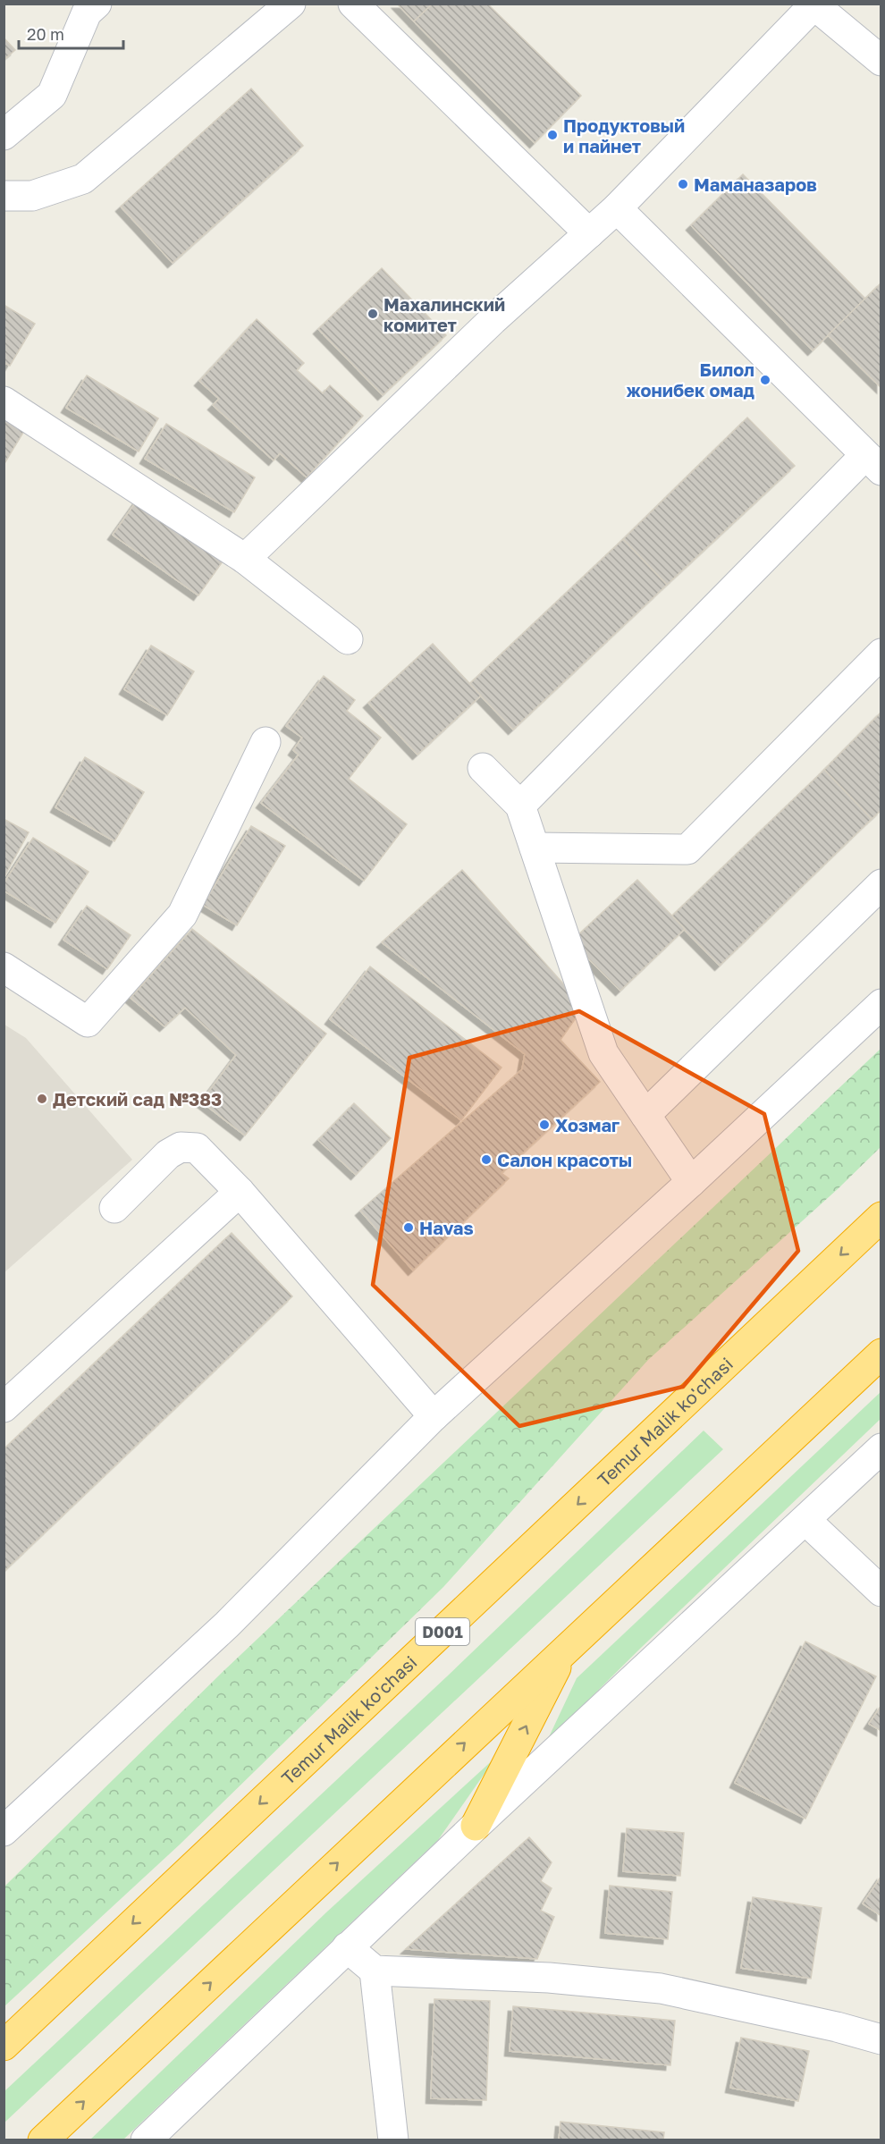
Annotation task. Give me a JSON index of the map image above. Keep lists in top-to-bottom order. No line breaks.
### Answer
{"streets":{"highway":["Temur Malik ko'chasi","D001"]},"places":["Продуктовый и пайнет","Маманазаров","Махалинский комитет","Билол жонибек омад","Детский сад №383","Хозмаг","Салон красоты","Havas"],"scale_bar":"20 m"}
